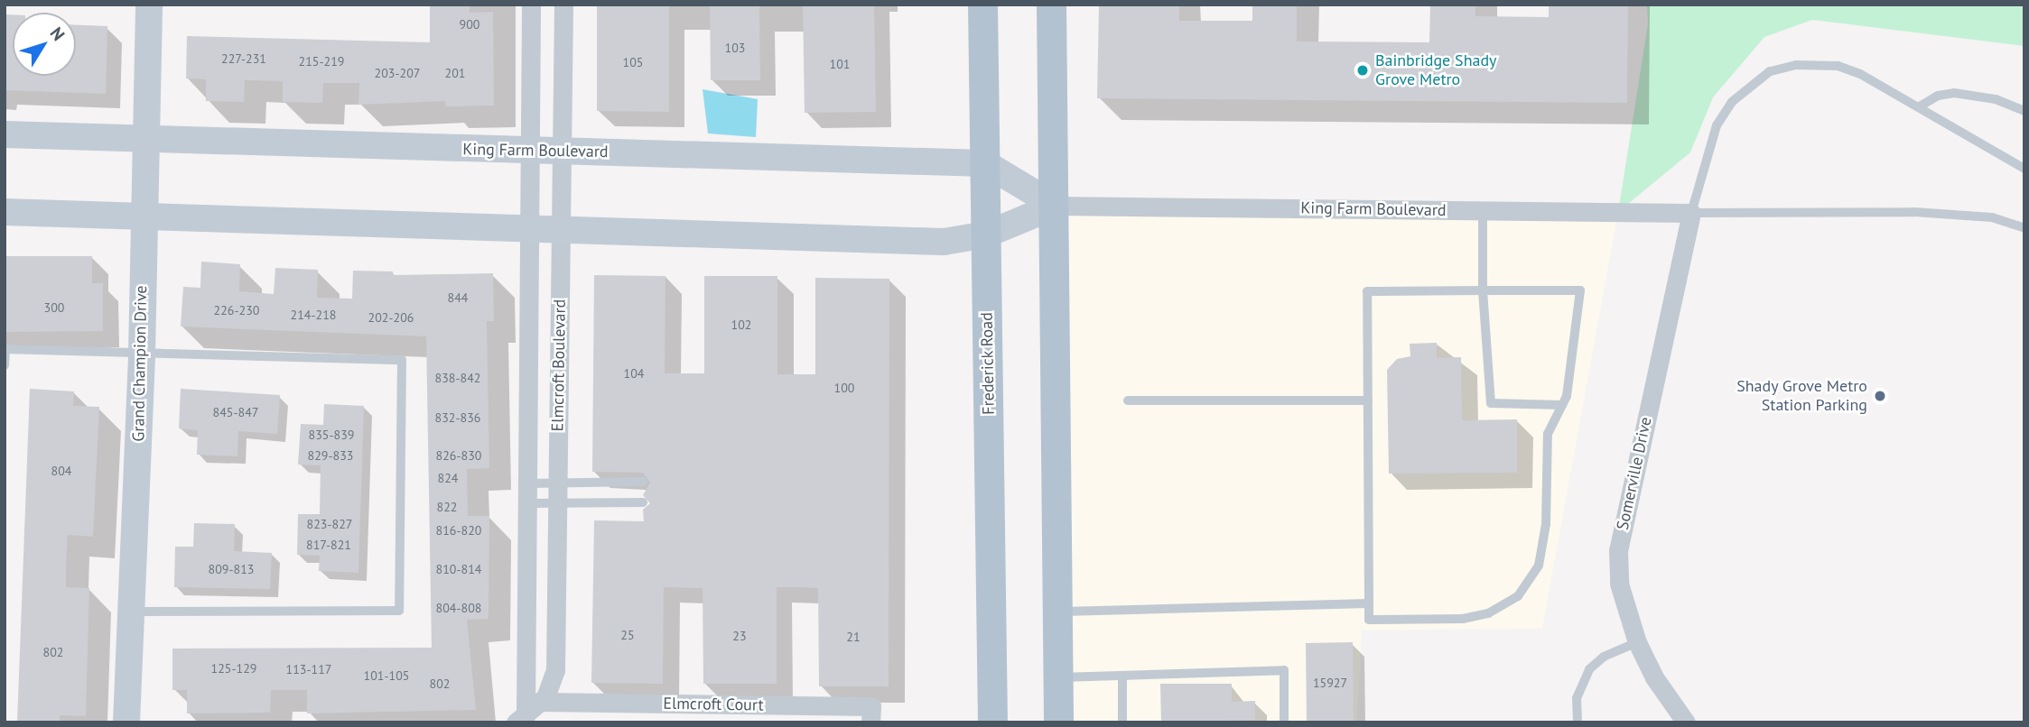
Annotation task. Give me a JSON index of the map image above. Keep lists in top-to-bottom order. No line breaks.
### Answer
{"streets":{"main road":["Frederick Road"],"street":["King Farm Boulevard","Grand Champion Drive","Elmcroft Boulevard","Somerville Drive","Elmcroft Court"]},"crossings":[["King Farm Boulevard","Grand Champion Drive"],["King Farm Boulevard","Frederick Road"],["King Farm Boulevard","Elmcroft Boulevard"],["King Farm Boulevard","Somerville Drive"],["Elmcroft Boulevard","Elmcroft Court"]],"places":["Bainbridge Shady Grove Metro","Shady Grove Metro Station Parking"],"house_numbers":["900","103","227-231","215-219","105","101","203-207","201","844","300","226-230","214-218","202-206","102","104","838-842","100","845-847","832-836","835-839","829-833","826-830","804","824","822","823-827","816-820","817-821","809-813","810-814","804-808","25","23","21","802","125-129","113-117","101-105","15927","802"],"north":"top right"}
